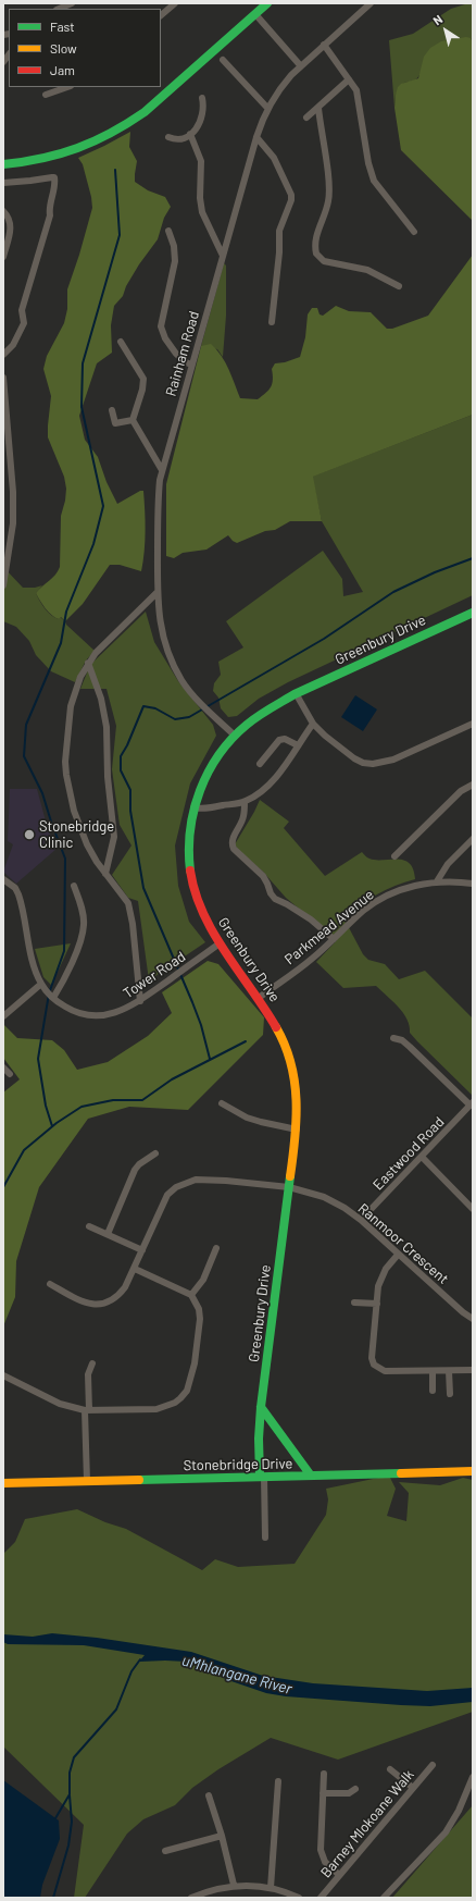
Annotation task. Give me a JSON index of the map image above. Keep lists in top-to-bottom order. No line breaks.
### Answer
{"streets":{"street":["Rainham Road","Greenbury Drive","Parkmead Avenue","Tower Road","Eastwood Road","Ranmoor Crescent","Stonebridge Drive","Barney Mlokoane Walk"]},"crossings":[["Rainham Road","Greenbury Drive"],["Greenbury Drive","Parkmead Avenue"],["Greenbury Drive","Tower Road"],["Greenbury Drive","Ranmoor Crescent"],["Greenbury Drive","Stonebridge Drive"],["Eastwood Road","Ranmoor Crescent"]],"water":["uMhlangane River"],"places":["Stonebridge Clinic"],"legend":["Fast","Slow","Jam"],"north":"top left"}
